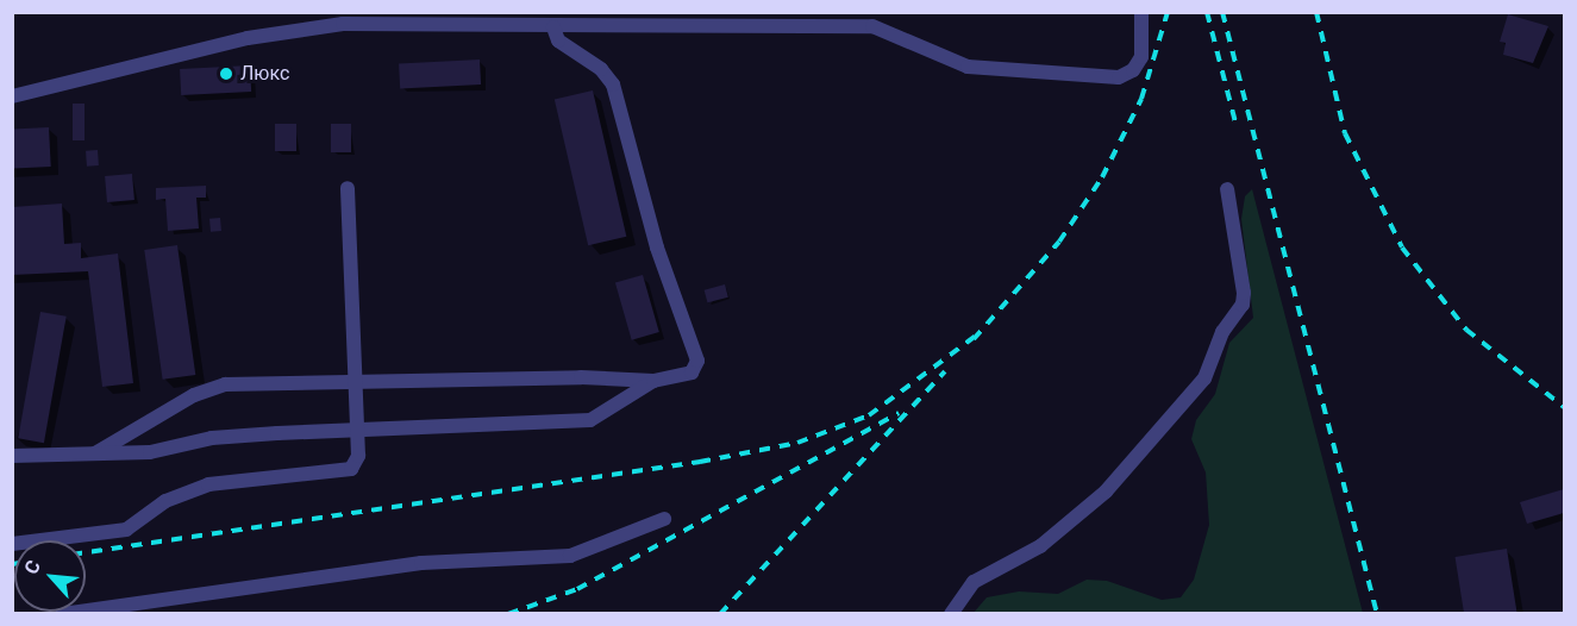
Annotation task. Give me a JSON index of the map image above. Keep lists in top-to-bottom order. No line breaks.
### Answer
{"places":["Люкс"],"north":"top left"}
